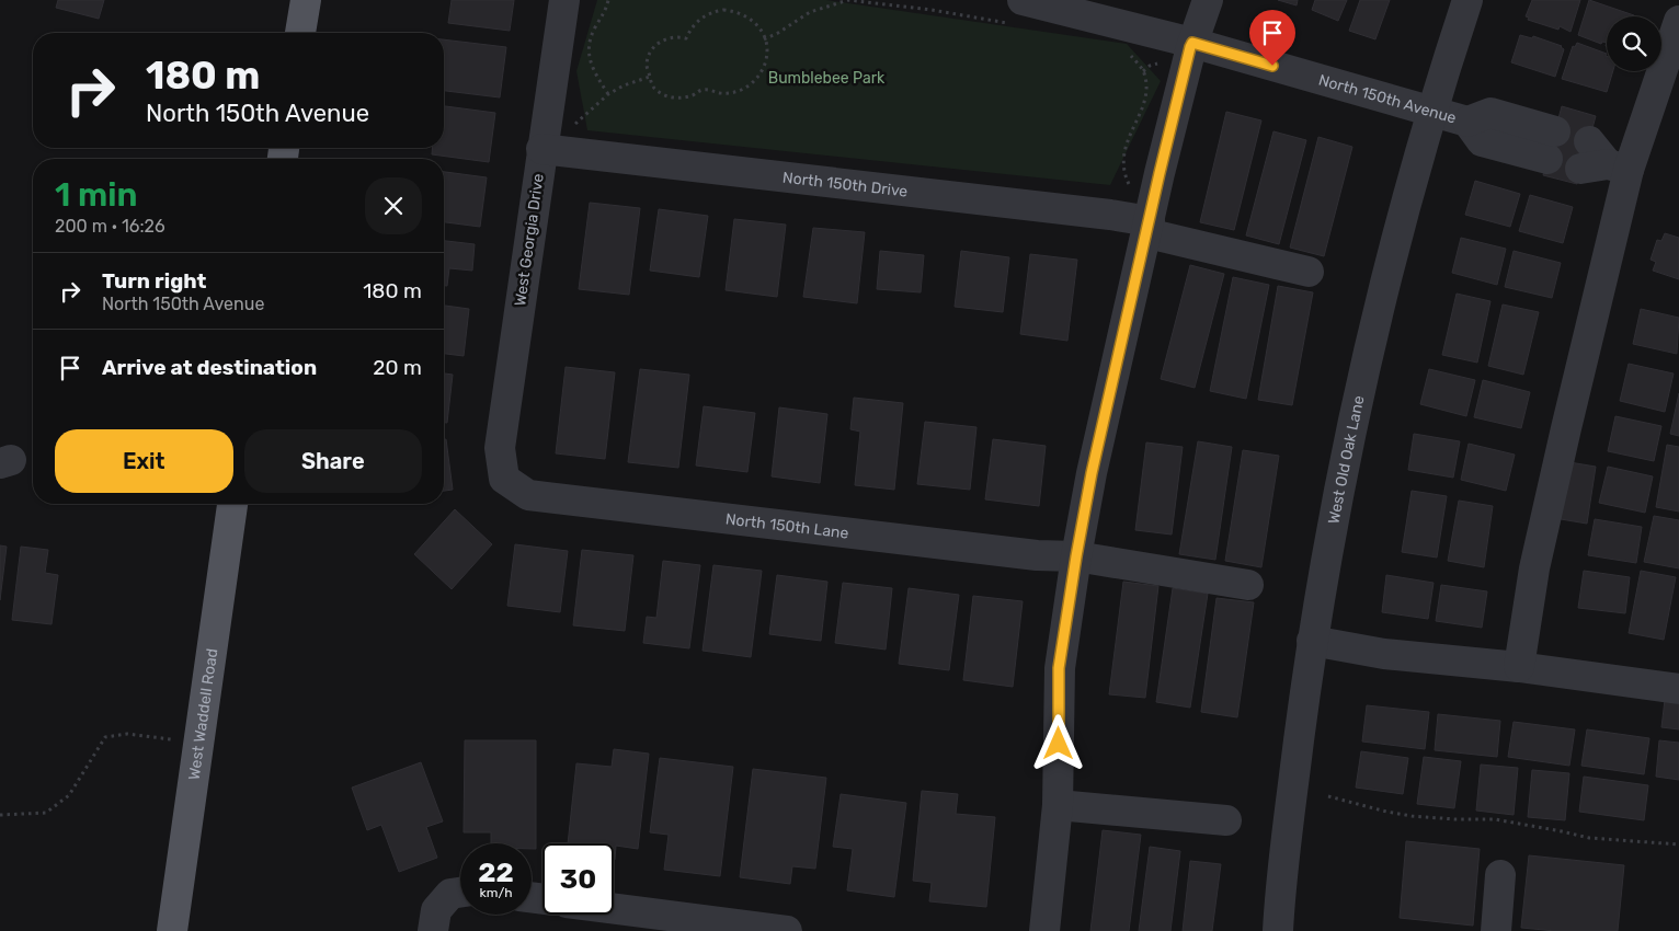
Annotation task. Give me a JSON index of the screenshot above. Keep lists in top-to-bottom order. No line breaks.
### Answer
{"streets":{"main road":["West Waddell Road"],"street":["North 150th Avenue","North 150th Drive","West Georgia Drive","West Old Oak Lane","North 150th Lane"]},"crossings":[["North 150th Avenue","West Old Oak Lane"],["North 150th Drive","West Georgia Drive"],["West Georgia Drive","North 150th Lane"]],"parks":["Bumblebee Park"],"page":{"turn":["180 m","North 150th Avenue"],"heading":["1 min","200 m · 16:26"],"list":[{"name":"Turn right","note":"North 150th Avenue","value":"180 m"},{"name":"Arrive at destination","value":"20 m"}],"buttons":["Exit","Share"],"speed":"22 km/h","limit":"30"}}
